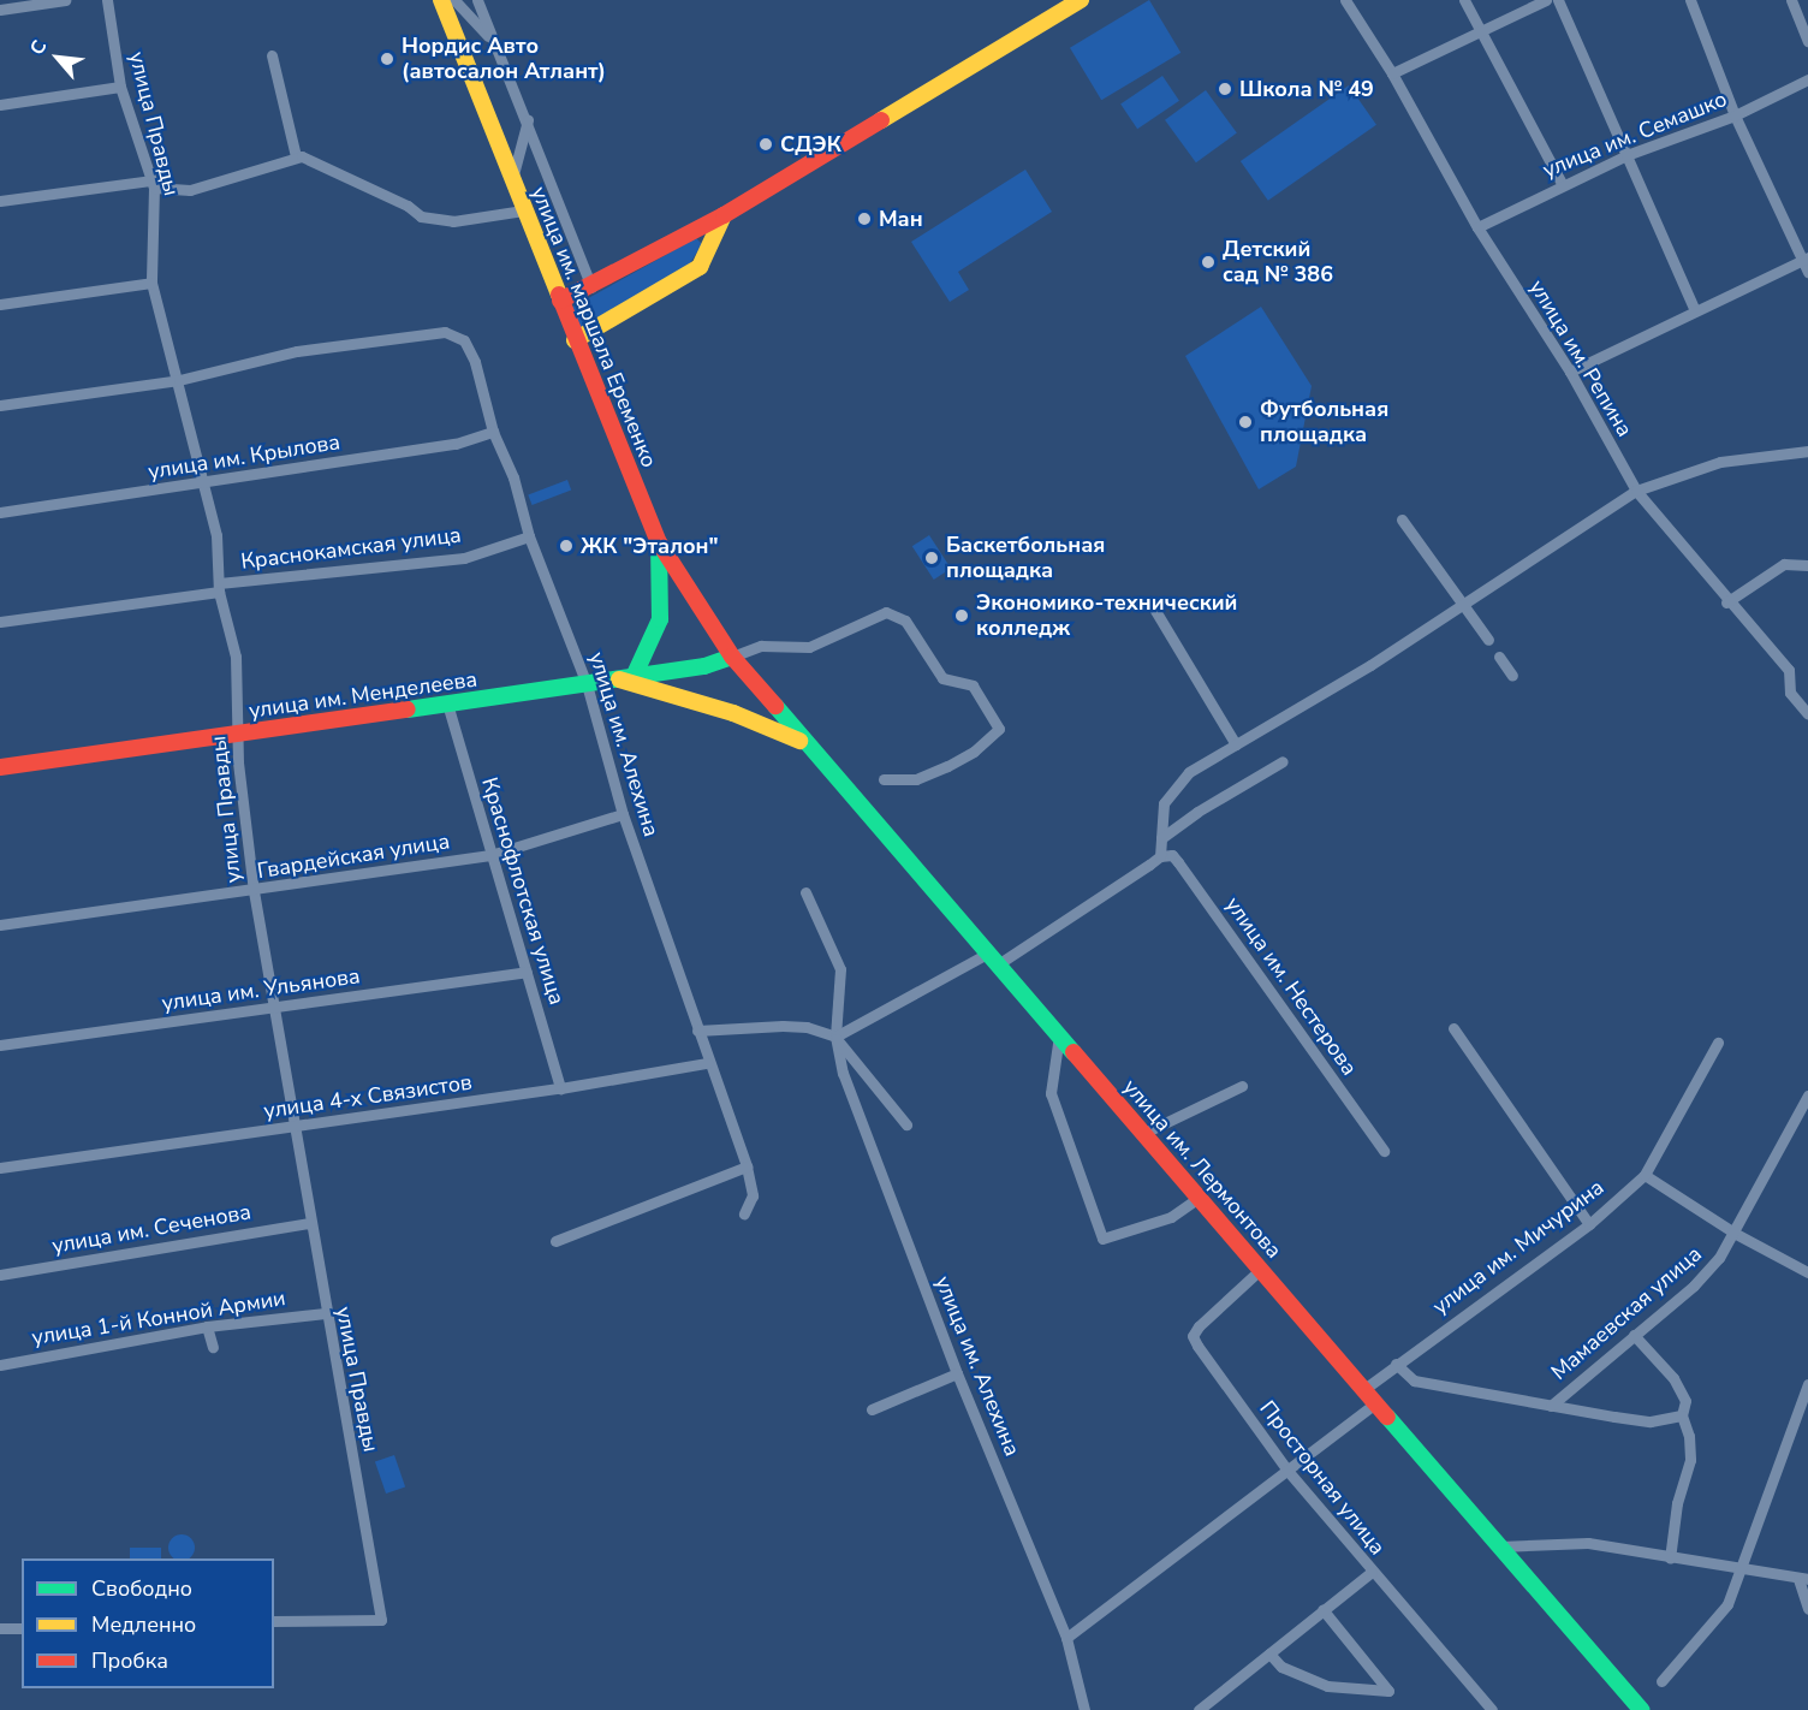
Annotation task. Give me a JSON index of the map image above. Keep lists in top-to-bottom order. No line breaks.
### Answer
{"streets":{"main road":["улица им. маршала Еременко","улица им. Менделеева","улица им. Лермонтова"],"street":["улица Правды","улица им. Семашко","улица им. Репина","улица им. Крылова","Краснокамская улица","улица им. Алехина","Гвардейская улица","Краснофлотская улица","улица им. Нестерова","улица им. Ульянова","улица 4-х Связистов","улица им. Сеченова","улица им. Мичурина","Мамаевская улица","улица 1-й Конной Армии","Просторная улица"]},"crossings":[["улица Правды","улица им. Крылова"],["улица Правды","Краснокамская улица"],["улица Правды","улица им. Менделеева"],["улица Правды","улица им. Алехина"],["улица Правды","Гвардейская улица"],["улица Правды","улица им. Ульянова"],["улица Правды","улица 4-х Связистов"],["улица Правды","улица им. Сеченова"],["улица Правды","улица 1-й Конной Армии"],["улица им. Семашко","улица им. Репина"],["улица им. маршала Еременко","улица им. Менделеева"],["улица им. маршала Еременко","улица им. Лермонтова"],["улица им. Крылова","улица им. Алехина"],["Краснокамская улица","улица им. Алехина"],["улица им. Менделеева","улица им. Алехина"],["улица им. Менделеева","Краснофлотская улица"],["улица им. Менделеева","улица им. Лермонтова"],["улица им. Алехина","Гвардейская улица"],["Гвардейская улица","Краснофлотская улица"],["Краснофлотская улица","улица им. Ульянова"],["Краснофлотская улица","улица 4-х Связистов"],["улица им. Лермонтова","улица им. Мичурина"],["улица им. Лермонтова","Просторная улица"]],"places":["Нордис Авто (автосалон Атлант)","Школа № 49","СДЭК","Ман","Детский сад № 386","Футбольная площадка","ЖК \"Эталон\"","Баскетбольная площадка","Экономико-технический колледж"],"legend":["Свободно","Медленно","Пробка"],"north":"top left"}
